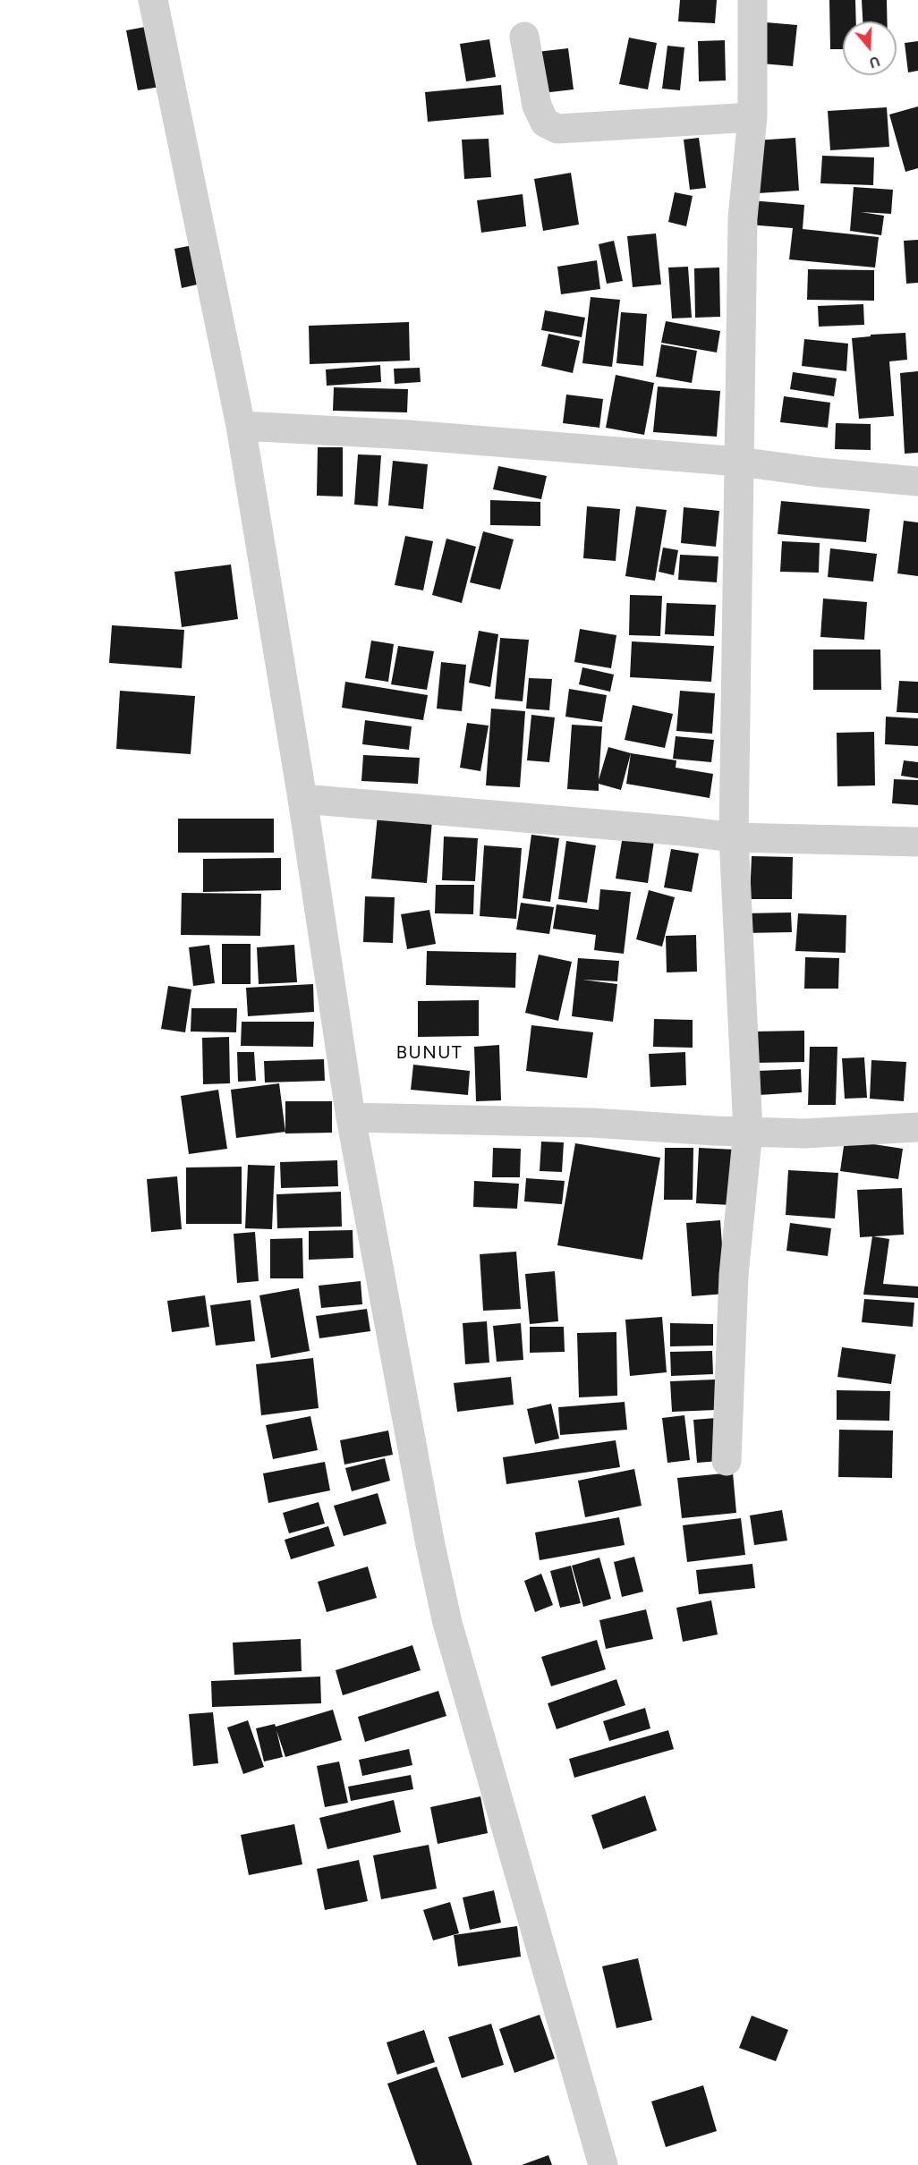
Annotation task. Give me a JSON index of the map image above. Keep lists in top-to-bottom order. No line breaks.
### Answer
{"districts":["BUNUT"],"north":"bottom"}
